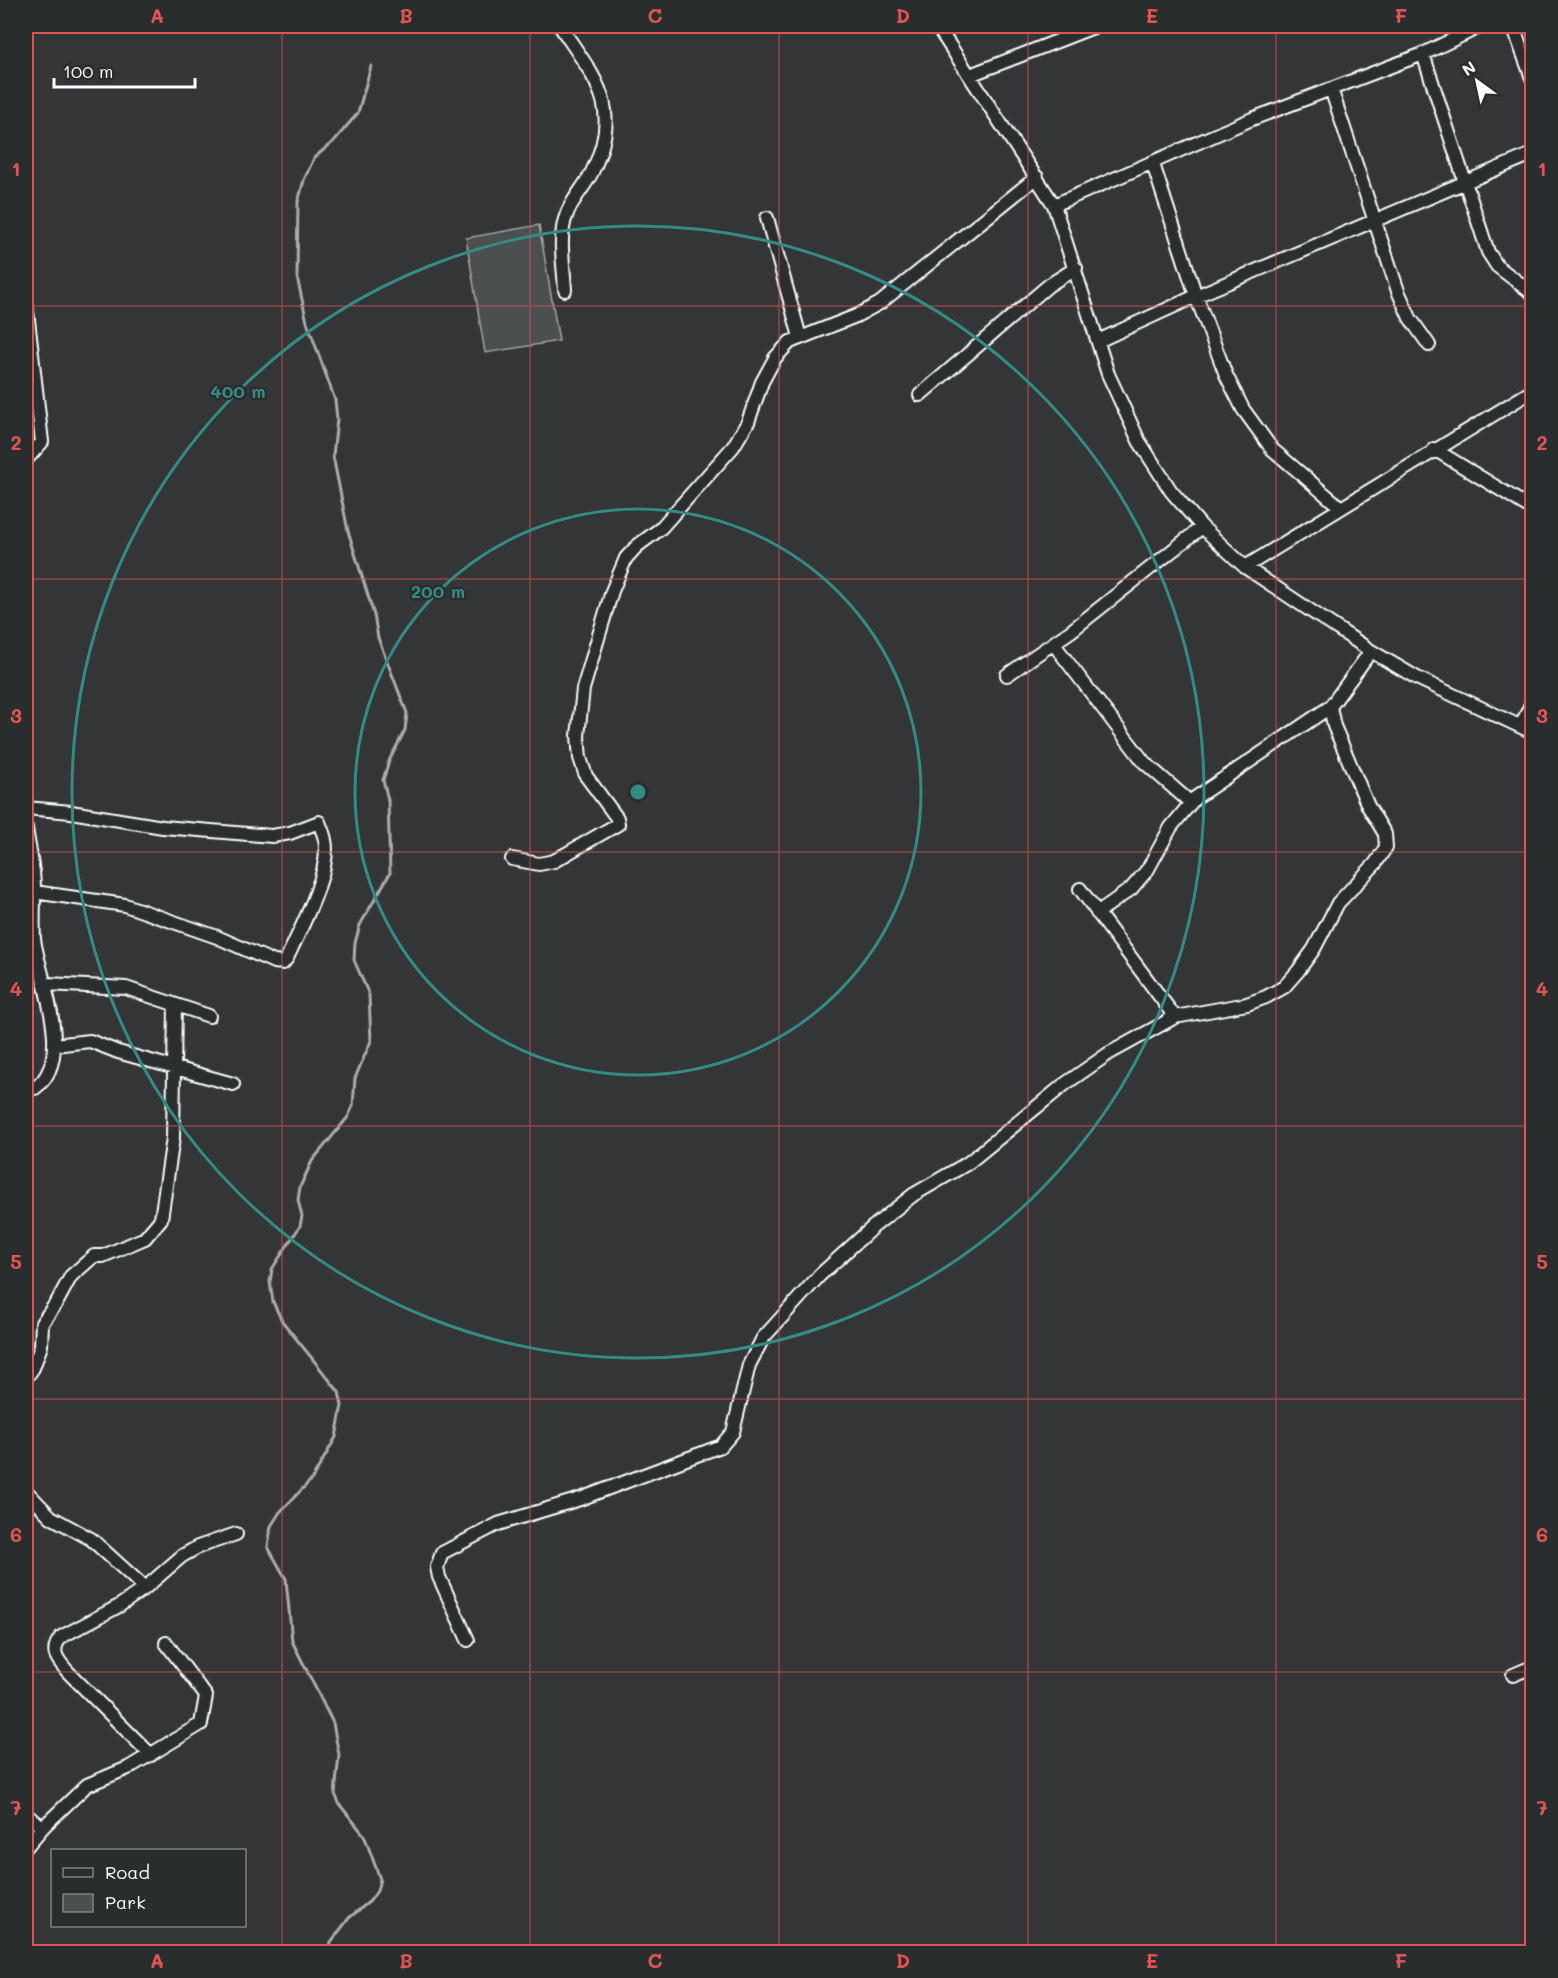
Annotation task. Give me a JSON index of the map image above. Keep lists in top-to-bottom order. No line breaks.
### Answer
{"legend":["Road","Park"],"scale_bar":"100 m","north":"top left","grid":{"columns":["A","B","C","D","E","F"],"rows":["1","2","3","4","5","6","7"]},"rings":["400 m","200 m"]}
